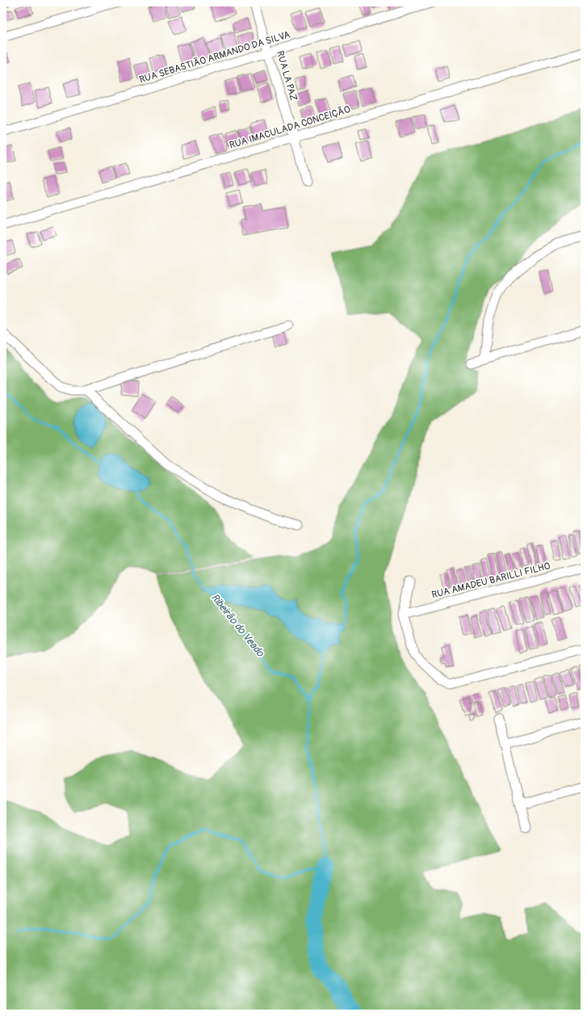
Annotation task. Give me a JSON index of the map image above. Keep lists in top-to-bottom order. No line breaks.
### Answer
{"streets":{"street":["RUA SEBASTIÃO ARMANDO DA SILVA","RUA LA PAZ","RUA IMACULADA CONCEIÇÃO","RUA AMADEU BARILLI FILHO"]},"crossings":[["RUA SEBASTIÃO ARMANDO DA SILVA","RUA LA PAZ"],["RUA LA PAZ","RUA IMACULADA CONCEIÇÃO"]],"water":["Ribeirão do Veado"]}
